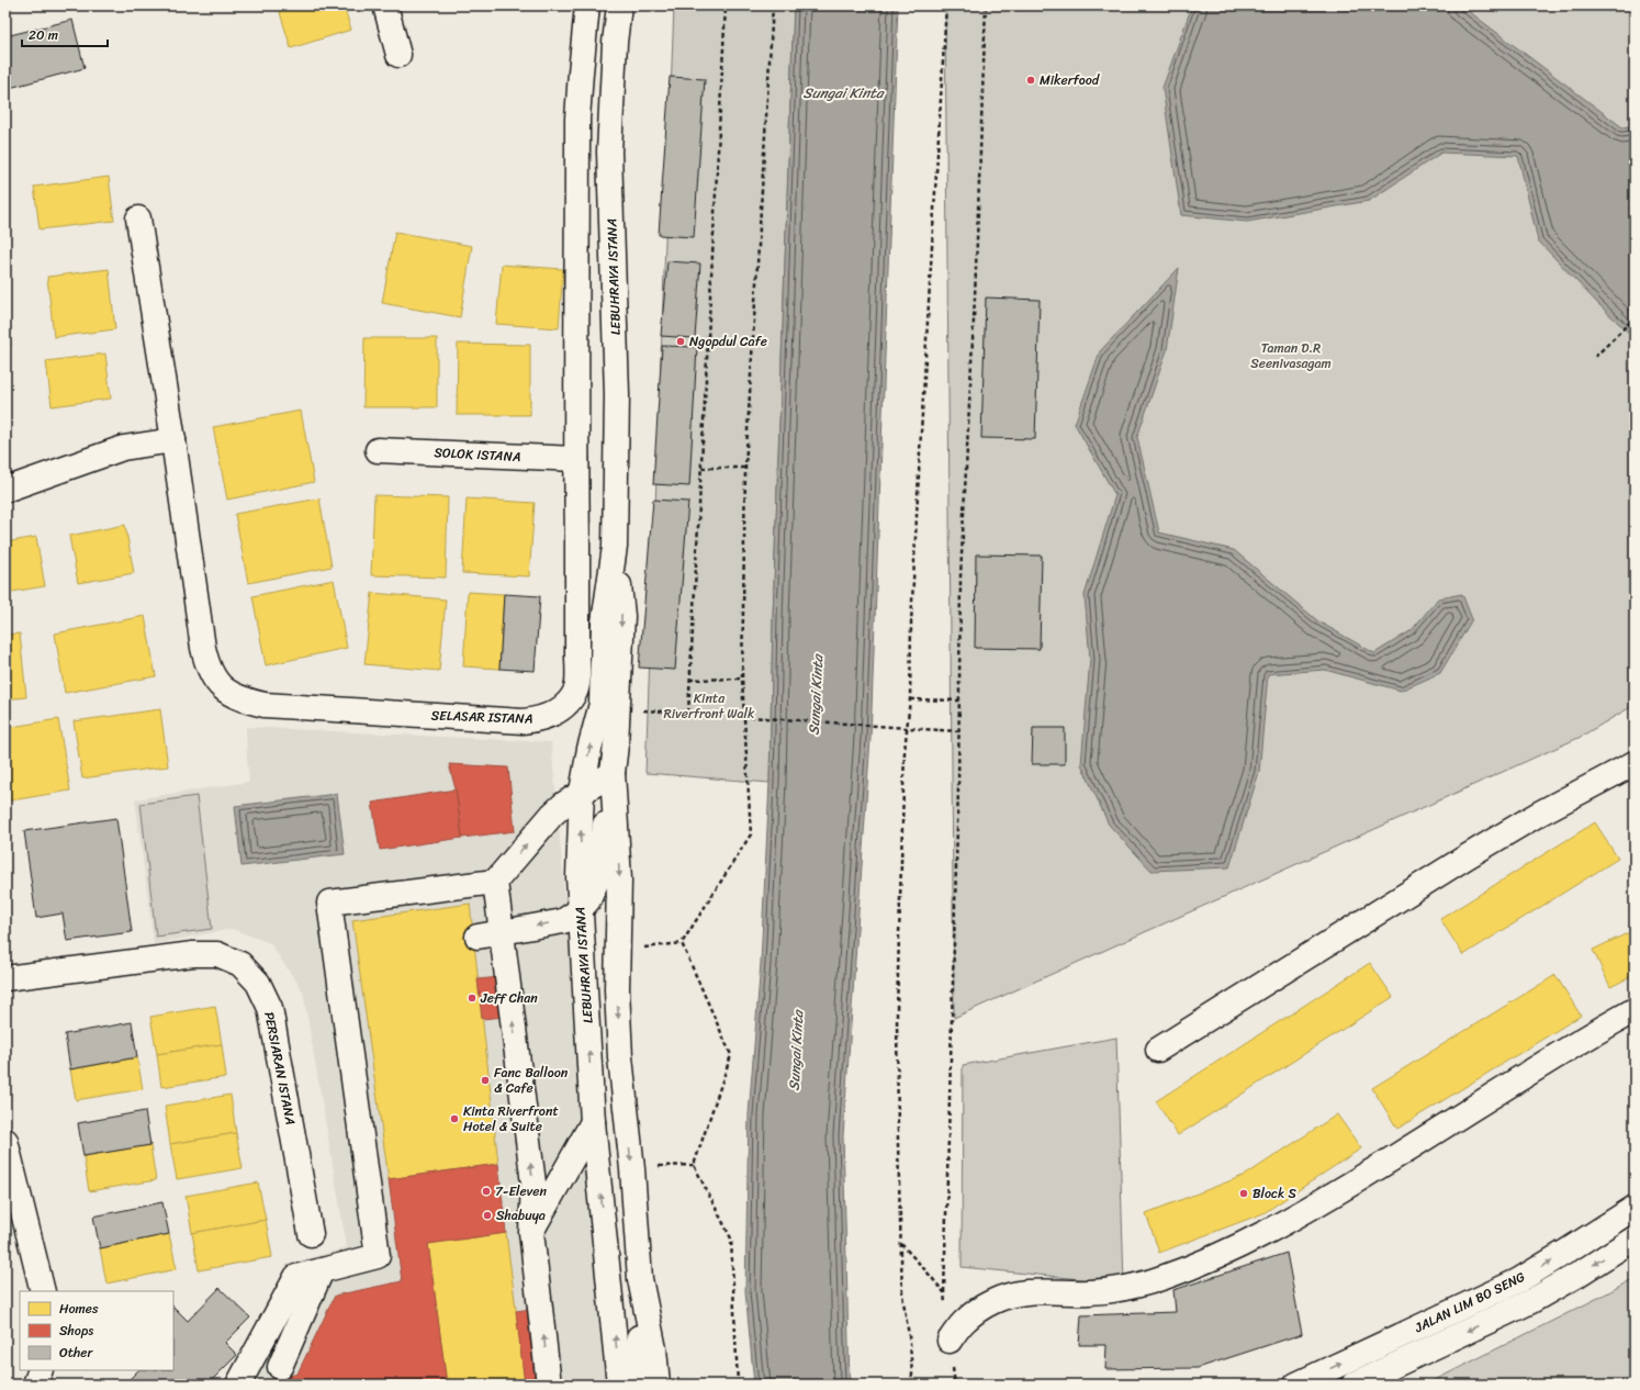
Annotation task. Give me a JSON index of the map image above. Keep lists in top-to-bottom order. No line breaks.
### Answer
{"streets":{"street":["LEBUHRAYA ISTANA","SOLOK ISTANA","SELASAR ISTANA","PERSIARAN ISTANA","JALAN LIM BO SENG"]},"crossings":[["SOLOK ISTANA","SELASAR ISTANA"]],"water":["Sungai Kinta"],"parks":["Taman D.R Seenivasagam","Kinta Riverfront Walk"],"places":["Mikerfood","Ngopdul Cafe","Jeff Chan","Fanc Balloon & Cafe","Kinta Riverfront Hotel & Suite","7-Eleven","Block S","Shabuya"],"legend":["Homes","Shops","Other"],"scale_bar":"20 m"}
